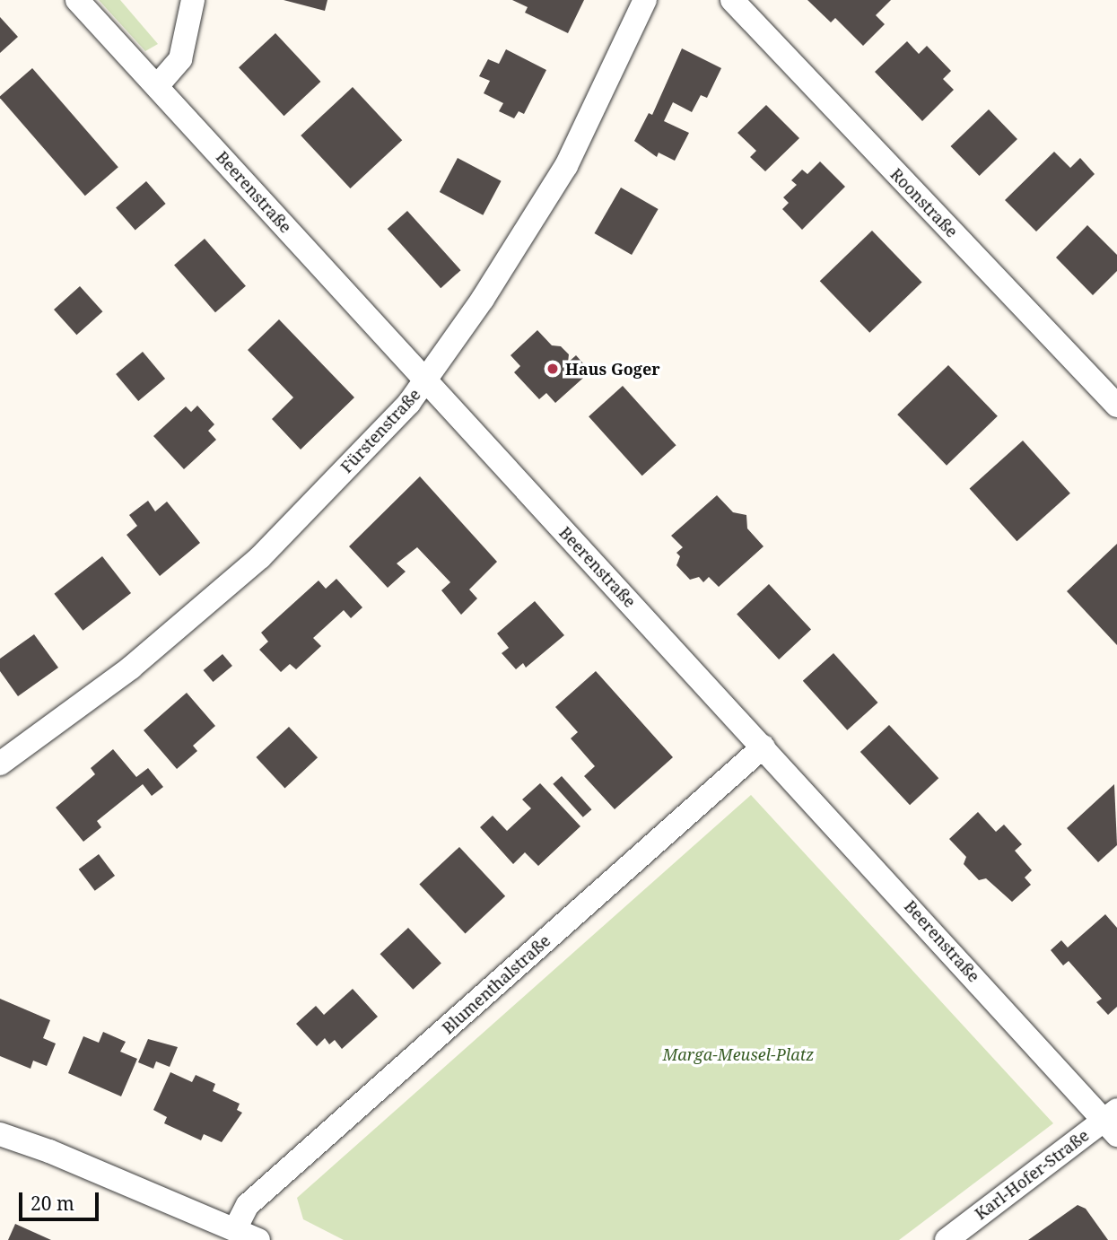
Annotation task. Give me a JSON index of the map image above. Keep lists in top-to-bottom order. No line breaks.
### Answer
{"streets":{"street":["Beerenstraße","Roonstraße","Fürstenstraße","Blumenthalstraße","Karl-Hofer-Straße"]},"crossings":[["Beerenstraße","Fürstenstraße"],["Beerenstraße","Blumenthalstraße"],["Beerenstraße","Karl-Hofer-Straße"]],"parks":["Marga-Meusel-Platz"],"places":["Haus Goger"],"scale_bar":"20 m"}
